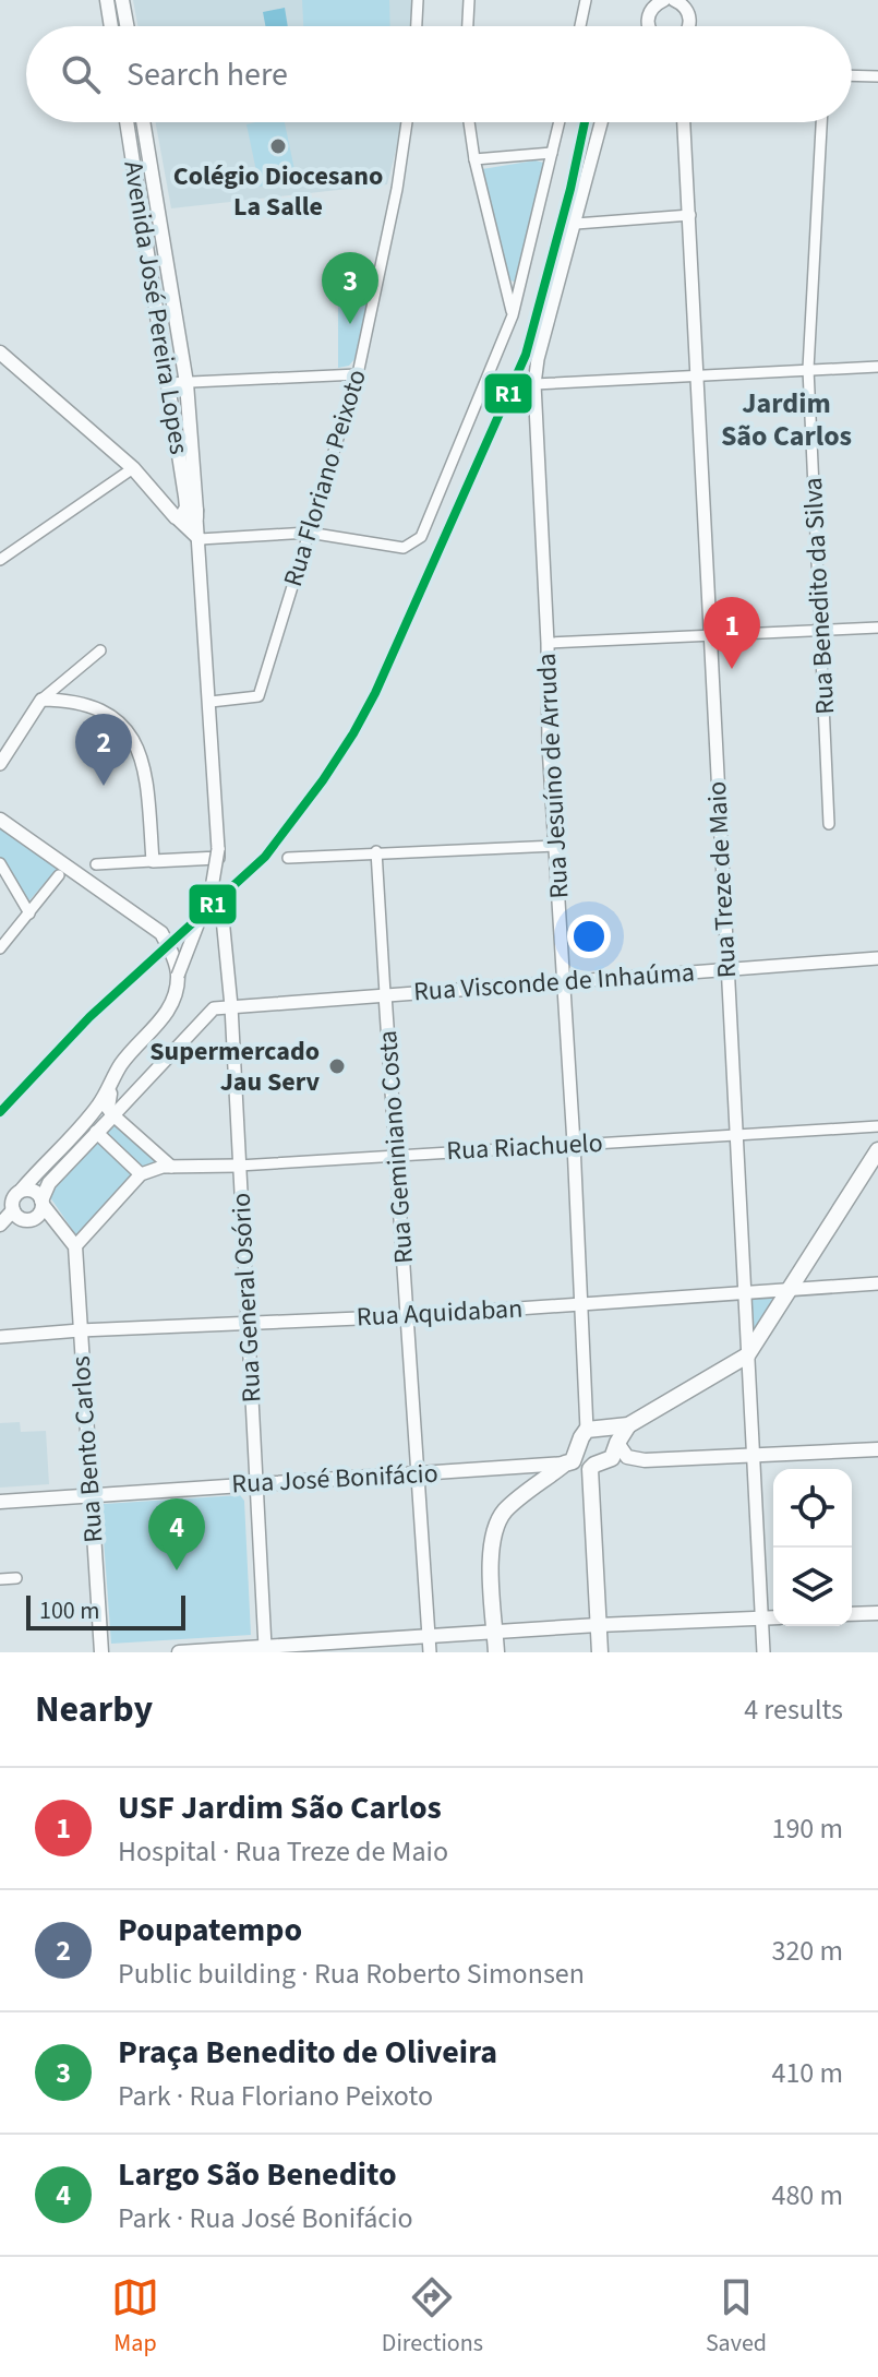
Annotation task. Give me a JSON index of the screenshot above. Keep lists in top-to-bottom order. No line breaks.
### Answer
{"streets":{"main road":["Avenida José Pereira Lopes","Rua Bento Carlos","Rua José Bonifácio"],"street":["Rua Floriano Peixoto","Rua Benedito da Silva","Rua Jesuíno de Arruda","Rua Treze de Maio","Rua Visconde de Inhaúma","Rua Geminiano Costa","Rua Riachuelo","Rua General Osório","Rua Aquidaban"]},"crossings":[["Rua Jesuíno de Arruda","Rua Visconde de Inhaúma"],["Rua Jesuíno de Arruda","Rua Riachuelo"],["Rua Jesuíno de Arruda","Rua Aquidaban"],["Rua Treze de Maio","Rua Visconde de Inhaúma"],["Rua Treze de Maio","Rua Riachuelo"],["Rua Treze de Maio","Rua Aquidaban"],["Rua Visconde de Inhaúma","Rua Geminiano Costa"],["Rua Visconde de Inhaúma","Rua General Osório"],["Rua Geminiano Costa","Rua Riachuelo"],["Rua Geminiano Costa","Rua Aquidaban"],["Rua Geminiano Costa","Rua José Bonifácio"],["Rua Riachuelo","Rua General Osório"],["Rua General Osório","Rua Aquidaban"],["Rua General Osório","Rua José Bonifácio"],["Rua Aquidaban","Rua Bento Carlos"],["Rua Bento Carlos","Rua José Bonifácio"]],"districts":["Jardim São Carlos"],"places":["Colégio Diocesano La Salle","Supermercado Jau Serv"],"lines":["transit line R1"],"scale_bar":"100 m","page":{"search":"Search here","pins":["3","1","2","4"],"scale":"100 m","heading":["Nearby","4 results"],"list":[{"mark":"1","name":"USF Jardim São Carlos","note":"Hospital · Rua Treze de Maio","value":"190 m"},{"mark":"2","name":"Poupatempo","note":"Public building · Rua Roberto Simonsen","value":"320 m"},{"mark":"3","name":"Praça Benedito de Oliveira","note":"Park · Rua Floriano Peixoto","value":"410 m"},{"mark":"4","name":"Largo São Benedito","note":"Park · Rua José Bonifácio","value":"480 m"}],"nav":["Map","Directions","Saved"]}}
